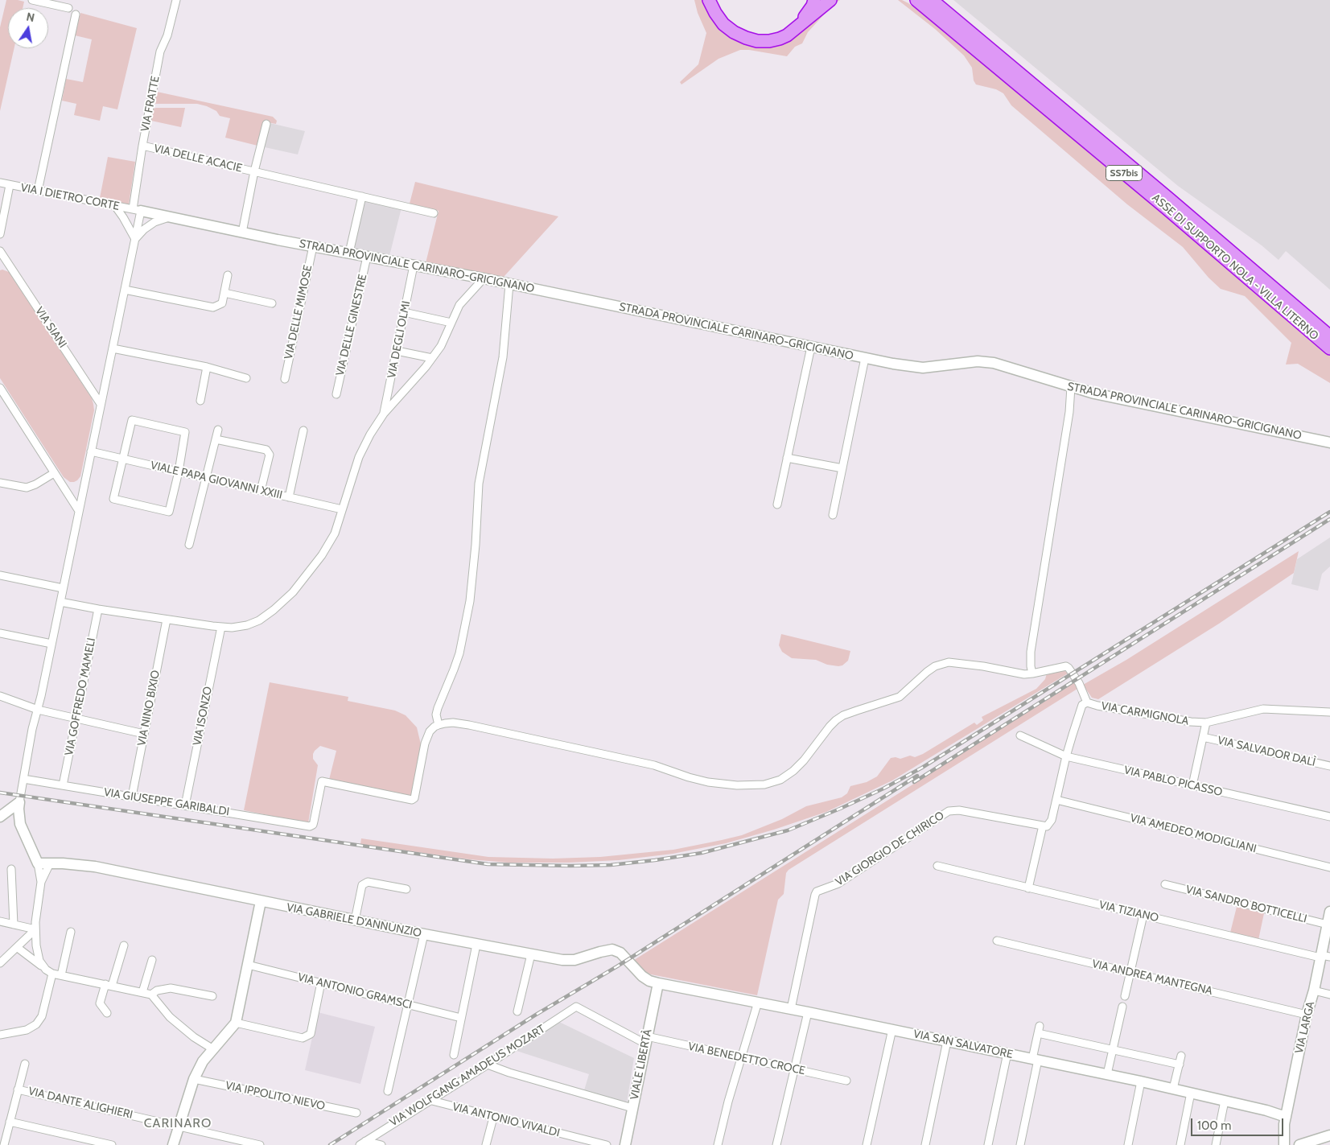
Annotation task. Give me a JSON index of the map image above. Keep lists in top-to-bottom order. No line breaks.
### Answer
{"streets":{"highway":["SS7bis","ASSE DI SUPPORTO NOLA - VILLA LITERNO"],"street":["VIA FRATTE","VIA DELLE ACACIE","VIA I DIETRO CORTE","STRADA PROVINCIALE CARINARO-GRICIGNANO","VIA DELLE MIMOSE","VIA DELLE GINESTRE","VIA SIANI","VIA DEGLI OLMI","VIALE PAPA GIOVANNI XXIII","VIA GOFFREDO MAMELI","VIA NINO BIXIO","VIA CARMIGNOLA","VIA ISONZO","VIA SALVADOR DALÌ","VIA PABLO PICASSO","VIA GIUSEPPE GARIBALDI","VIA AMEDEO MODIGLIANI","VIA GIORGIO DE CHIRICO","VIA SANDRO BOTTICELLI","VIA TIZIANO","VIA GABRIELE D'ANNUNZIO","VIA ANDREA MANTEGNA","VIA ANTONIO GRAMSCI","VIA LARGA","VIA SAN SALVATORE","VIA BENEDETTO CROCE","VIALE LIBERTÀ","VIA WOLFGANG AMADEUS MOZART","VIA IPPOLITO NIEVO","VIA DANTE ALIGHIERI","VIA ANTONIO VIVALDI"]},"crossings":[["VIA FRATTE","VIA DELLE ACACIE"],["VIA FRATTE","VIA I DIETRO CORTE"],["VIA FRATTE","STRADA PROVINCIALE CARINARO-GRICIGNANO"],["VIA FRATTE","VIA SIANI"],["VIA FRATTE","VIALE PAPA GIOVANNI XXIII"],["VIA FRATTE","VIA GIUSEPPE GARIBALDI"],["VIA I DIETRO CORTE","STRADA PROVINCIALE CARINARO-GRICIGNANO"],["STRADA PROVINCIALE CARINARO-GRICIGNANO","VIA DELLE MIMOSE"],["STRADA PROVINCIALE CARINARO-GRICIGNANO","VIA DELLE GINESTRE"],["STRADA PROVINCIALE CARINARO-GRICIGNANO","VIA DEGLI OLMI"],["VIA GOFFREDO MAMELI","VIA GIUSEPPE GARIBALDI"],["VIA NINO BIXIO","VIA GIUSEPPE GARIBALDI"],["VIA CARMIGNOLA","VIA GIUSEPPE GARIBALDI"],["VIA ISONZO","VIA GIUSEPPE GARIBALDI"],["VIA GIORGIO DE CHIRICO","VIA SAN SALVATORE"],["VIA SANDRO BOTTICELLI","VIA LARGA"],["VIA TIZIANO","VIA LARGA"],["VIA GABRIELE D'ANNUNZIO","VIA SAN SALVATORE"],["VIA GABRIELE D'ANNUNZIO","VIALE LIBERTÀ"],["VIA ANDREA MANTEGNA","VIA LARGA"],["VIA LARGA","VIA SAN SALVATORE"],["VIA SAN SALVATORE","VIALE LIBERTÀ"],["VIA BENEDETTO CROCE","VIALE LIBERTÀ"],["VIA BENEDETTO CROCE","VIA WOLFGANG AMADEUS MOZART"],["VIA WOLFGANG AMADEUS MOZART","VIA ANTONIO VIVALDI"]],"districts":["CARINARO"],"scale_bar":"100 m","north":"top"}
